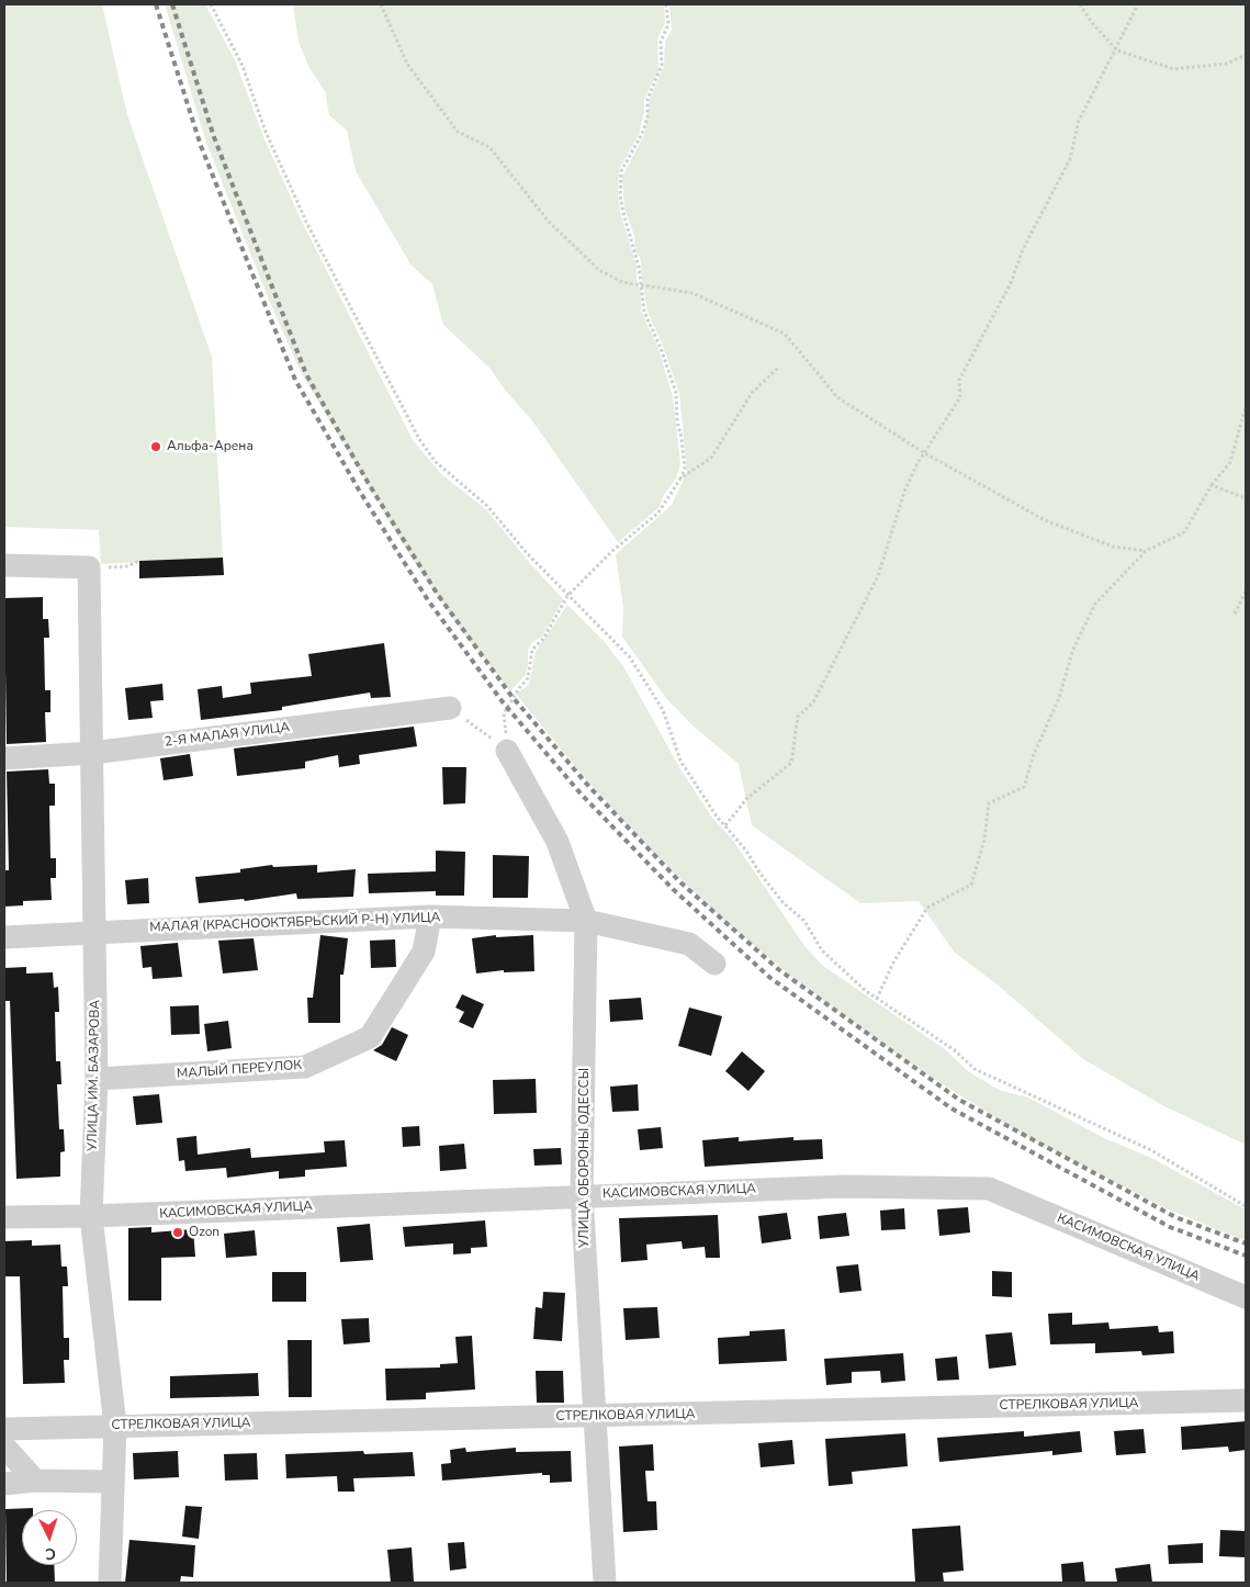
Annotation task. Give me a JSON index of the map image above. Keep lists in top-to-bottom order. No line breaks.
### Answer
{"streets":{"street":["2-Я МАЛАЯ УЛИЦА","МАЛАЯ (КРАСНООКТЯБРЬСКИЙ Р-Н) УЛИЦА","МАЛЫЙ ПЕРЕУЛОК","УЛИЦА ИМ. БАЗАРОВА","УЛИЦА ОБОРОНЫ ОДЕССЫ","КАСИМОВСКАЯ УЛИЦА","СТРЕЛКОВАЯ УЛИЦА"]},"crossings":[["2-Я МАЛАЯ УЛИЦА","УЛИЦА ИМ. БАЗАРОВА"],["МАЛАЯ (КРАСНООКТЯБРЬСКИЙ Р-Н) УЛИЦА","МАЛЫЙ ПЕРЕУЛОК"],["МАЛАЯ (КРАСНООКТЯБРЬСКИЙ Р-Н) УЛИЦА","УЛИЦА ИМ. БАЗАРОВА"],["МАЛАЯ (КРАСНООКТЯБРЬСКИЙ Р-Н) УЛИЦА","УЛИЦА ОБОРОНЫ ОДЕССЫ"],["МАЛЫЙ ПЕРЕУЛОК","УЛИЦА ИМ. БАЗАРОВА"],["УЛИЦА ИМ. БАЗАРОВА","КАСИМОВСКАЯ УЛИЦА"],["УЛИЦА ИМ. БАЗАРОВА","СТРЕЛКОВАЯ УЛИЦА"],["УЛИЦА ОБОРОНЫ ОДЕССЫ","КАСИМОВСКАЯ УЛИЦА"],["УЛИЦА ОБОРОНЫ ОДЕССЫ","СТРЕЛКОВАЯ УЛИЦА"]],"places":["Альфа-Арена","Ozon"],"north":"bottom"}
